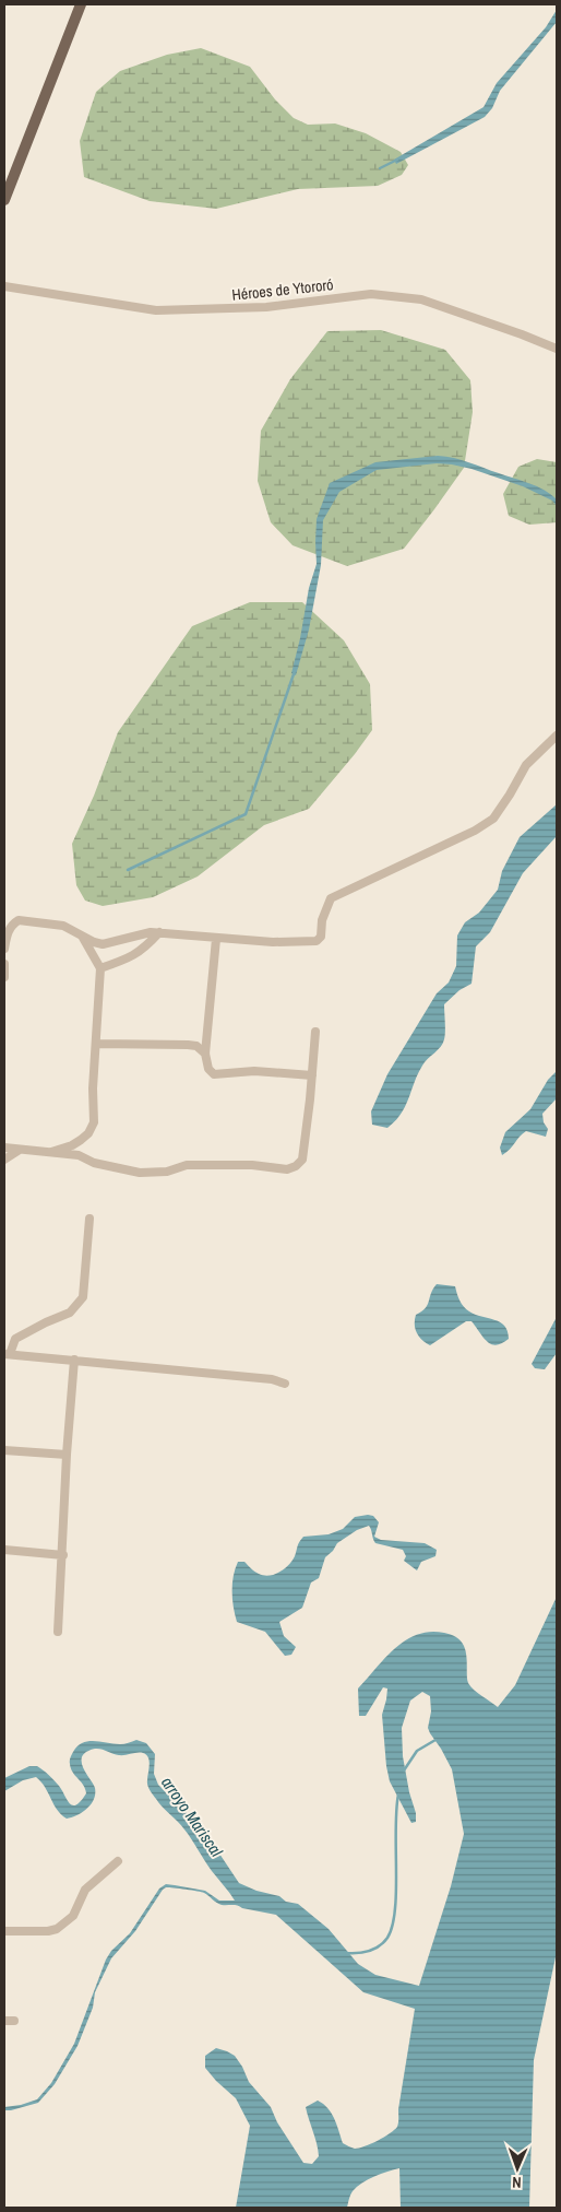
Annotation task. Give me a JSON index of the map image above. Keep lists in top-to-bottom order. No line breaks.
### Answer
{"streets":{"street":["Héroes de Ytororó"]},"water":["arroyo Mariscal"],"north":"bottom"}
